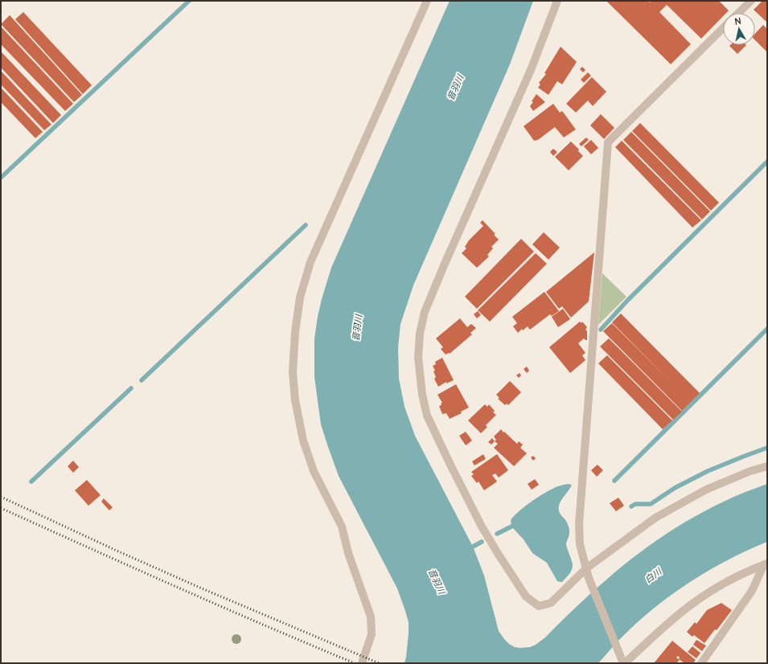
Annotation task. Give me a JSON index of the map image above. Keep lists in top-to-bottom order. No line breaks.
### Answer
{"water":["音羽川","白川"],"north":"top"}
